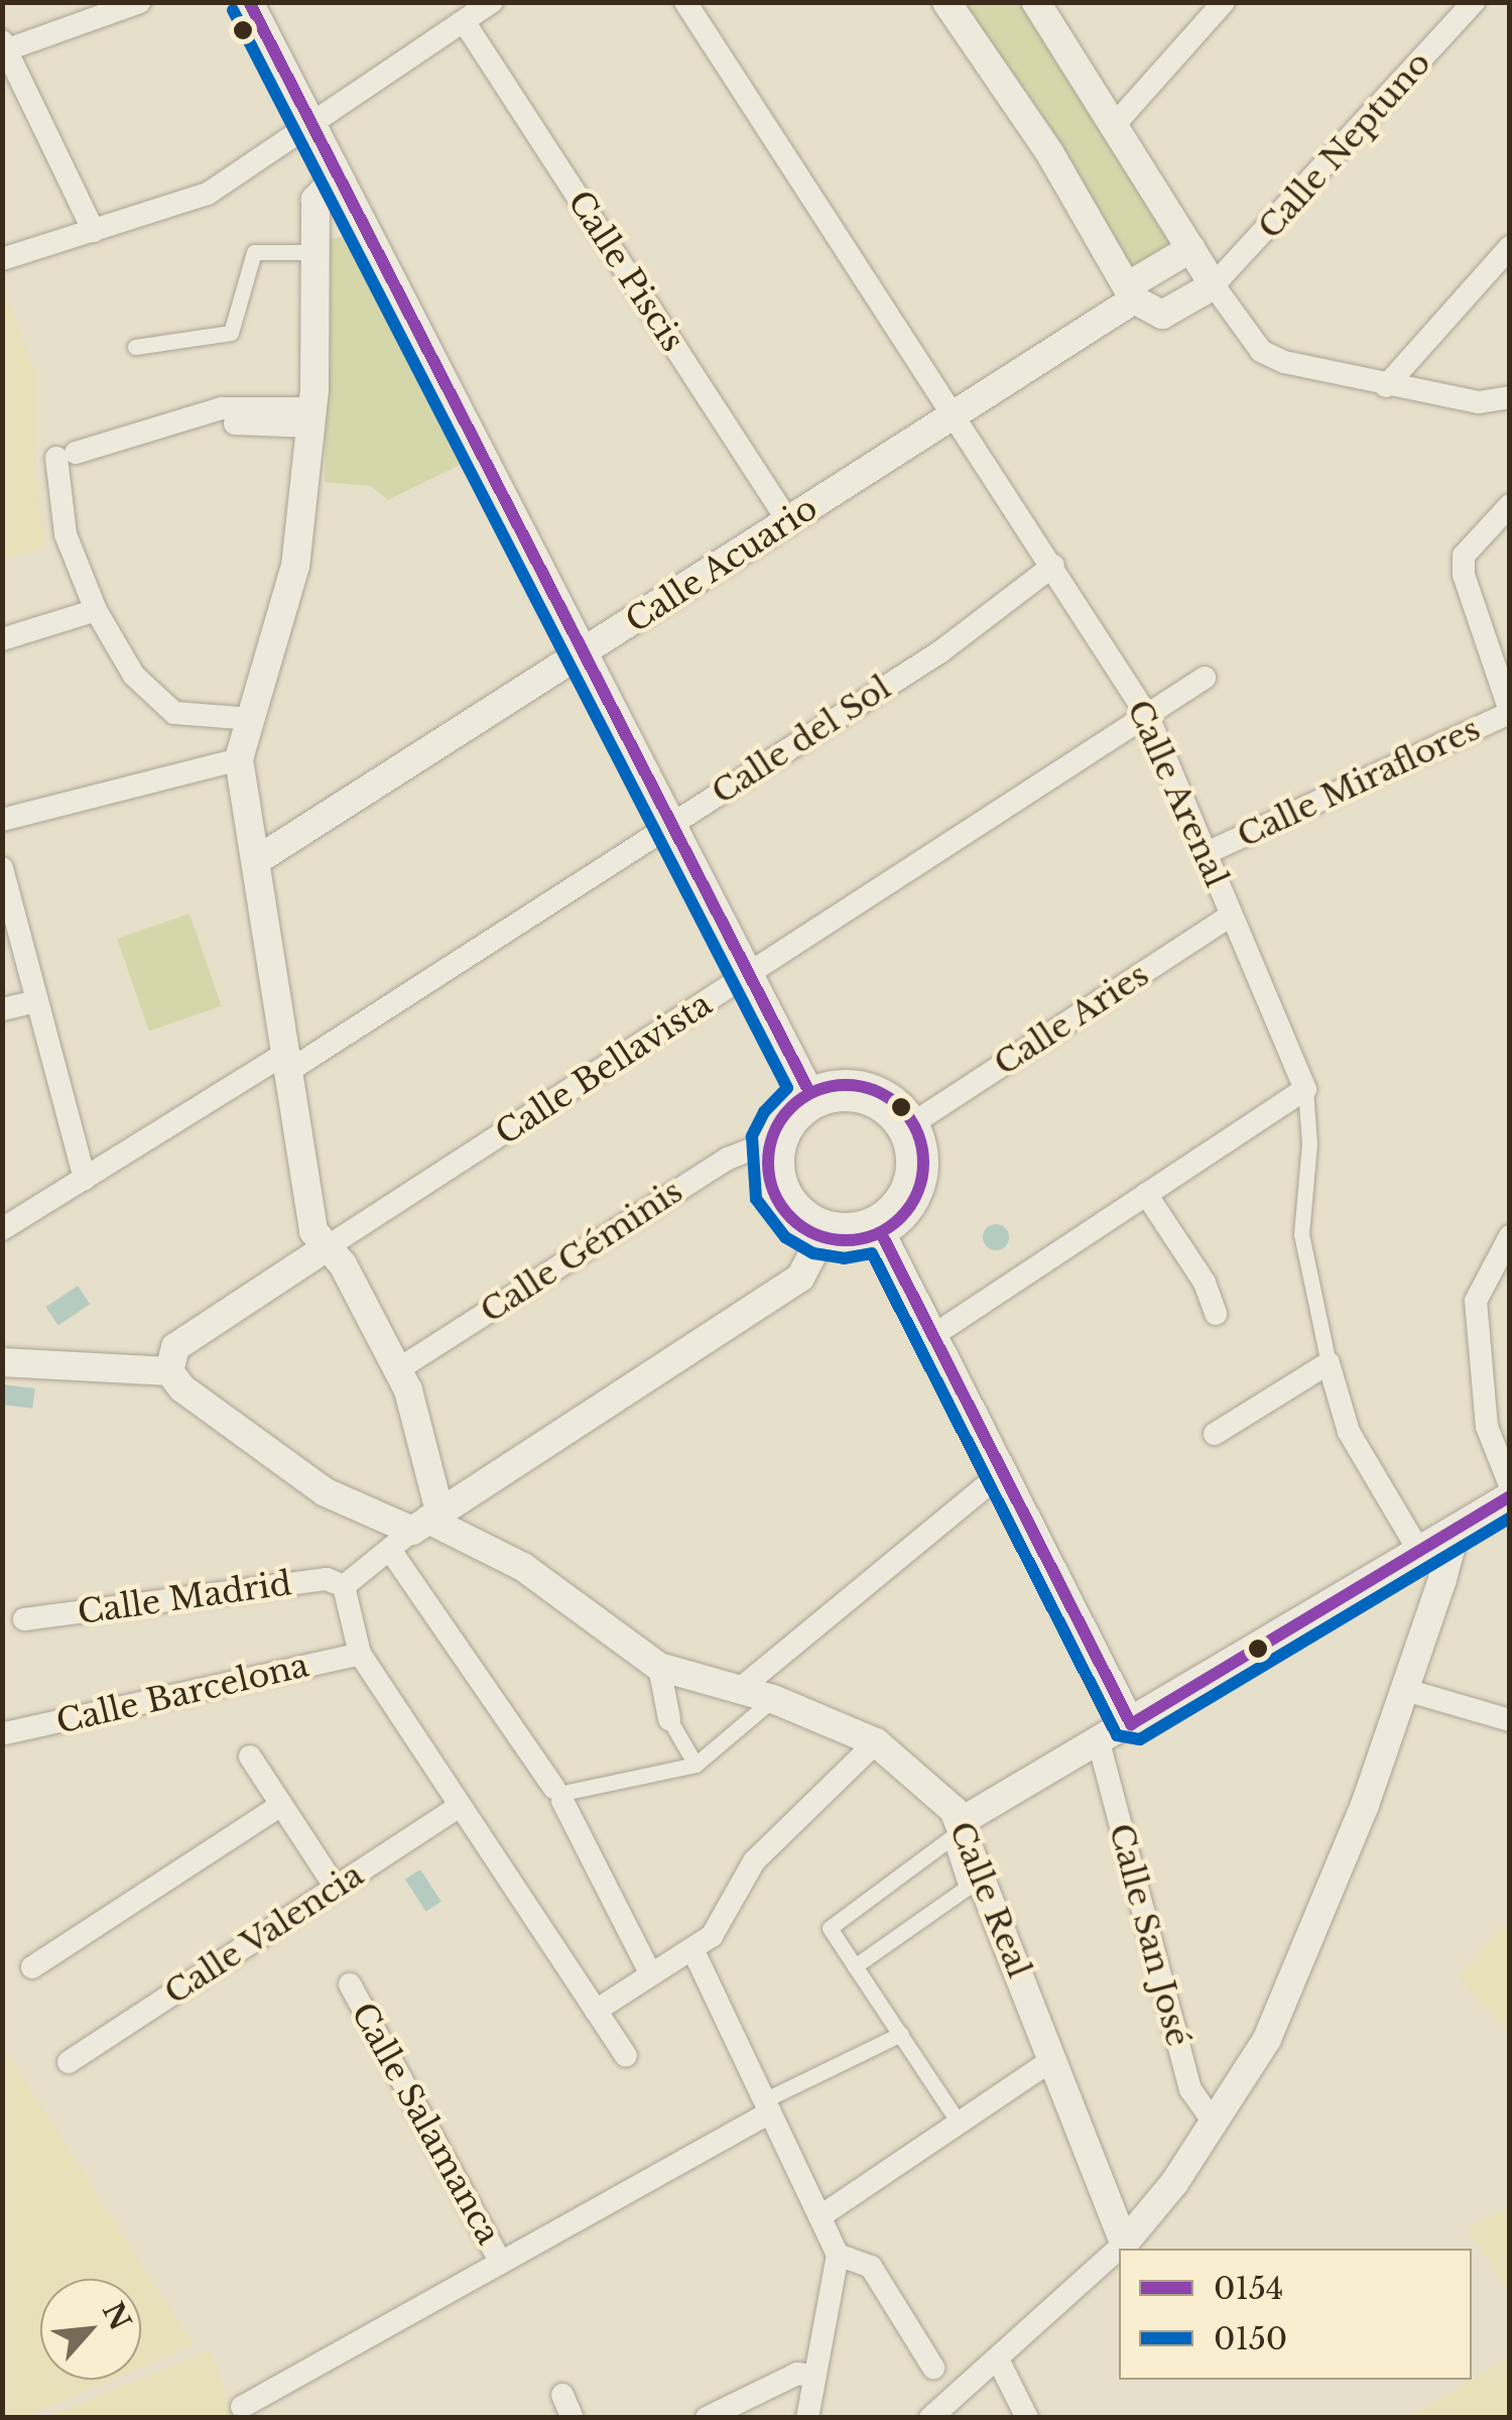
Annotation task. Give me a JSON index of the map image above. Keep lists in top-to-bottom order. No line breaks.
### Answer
{"streets":{"street":["Calle Neptuno","Calle Piscis","Calle Acuario","Calle del Sol","Calle Miraflores","Calle Arenal","Calle Aries","Calle Bellavista","Calle Géminis","Calle Madrid","Calle Barcelona","Calle Real","Calle Valencia","Calle San José","Calle Salamanca"]},"crossings":[["Calle Piscis","Calle Acuario"],["Calle Acuario","Calle Arenal"],["Calle del Sol","Calle Arenal"],["Calle Miraflores","Calle Arenal"],["Calle Arenal","Calle Aries"],["Calle Arenal","Calle Bellavista"],["Calle Bellavista","Calle Real"]],"lines":["transit line 0154","transit line 0150"],"legend":["0154","0150"],"north":"top right"}
